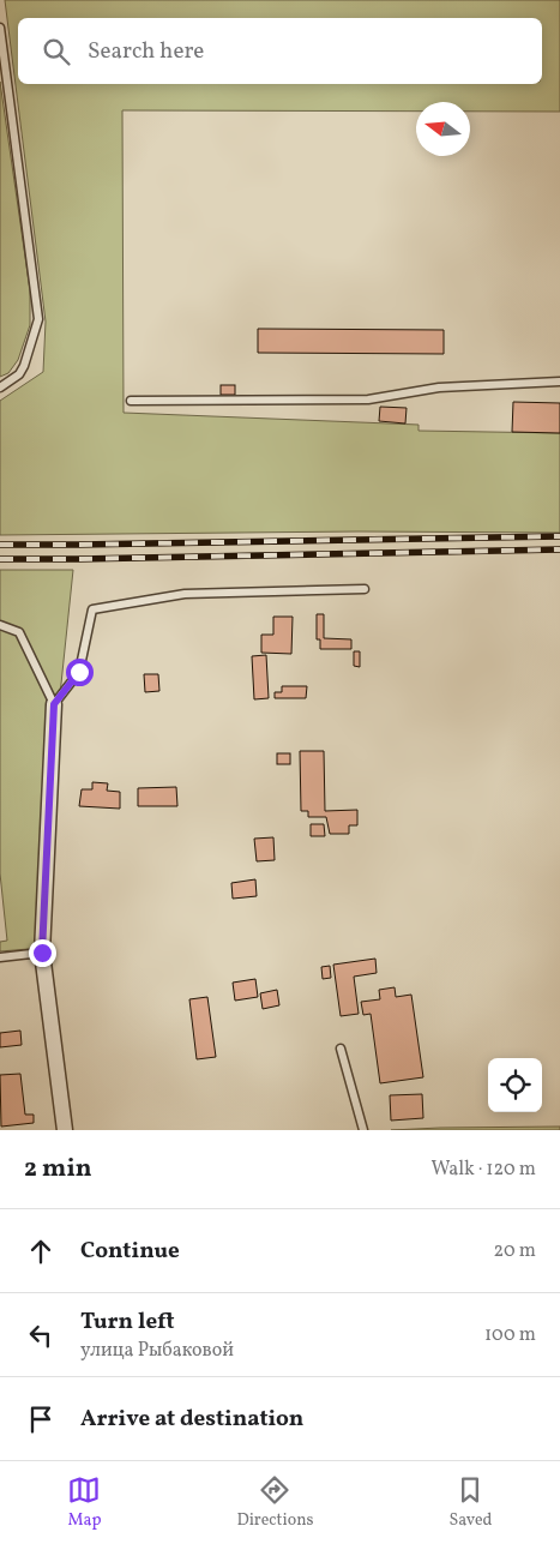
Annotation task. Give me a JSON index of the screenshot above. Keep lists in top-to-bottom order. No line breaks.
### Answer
{"north":"left","page":{"search":"Search here","heading":["2 min","Walk · 120 m"],"list":[["Continue","20 m"],["Turn left","улица Рыбаковой","100 m"],"Arrive at destination"],"nav":["Map","Directions","Saved"]}}
